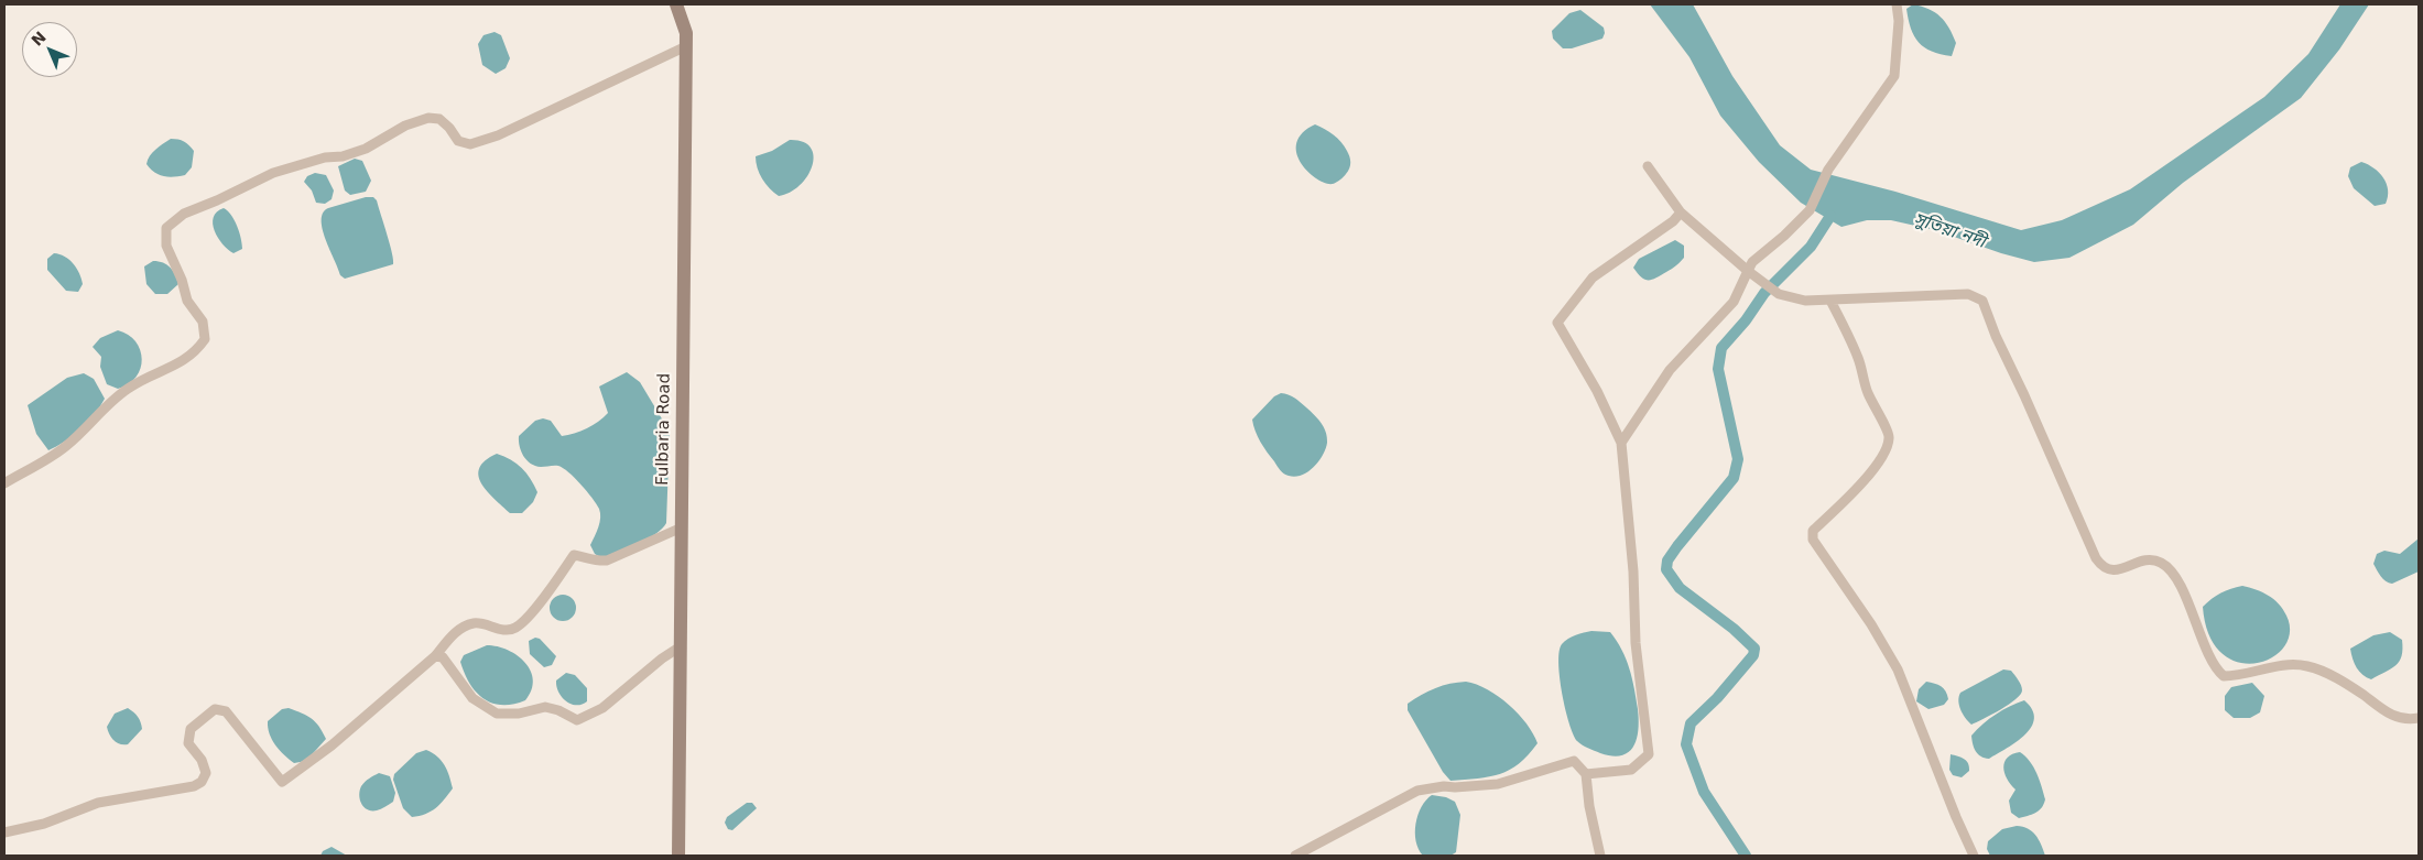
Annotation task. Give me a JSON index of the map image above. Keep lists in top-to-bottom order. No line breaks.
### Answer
{"streets":{"main road":["Fulbaria Road"]},"water":["সুতিয়া নদী"],"north":"top left"}
